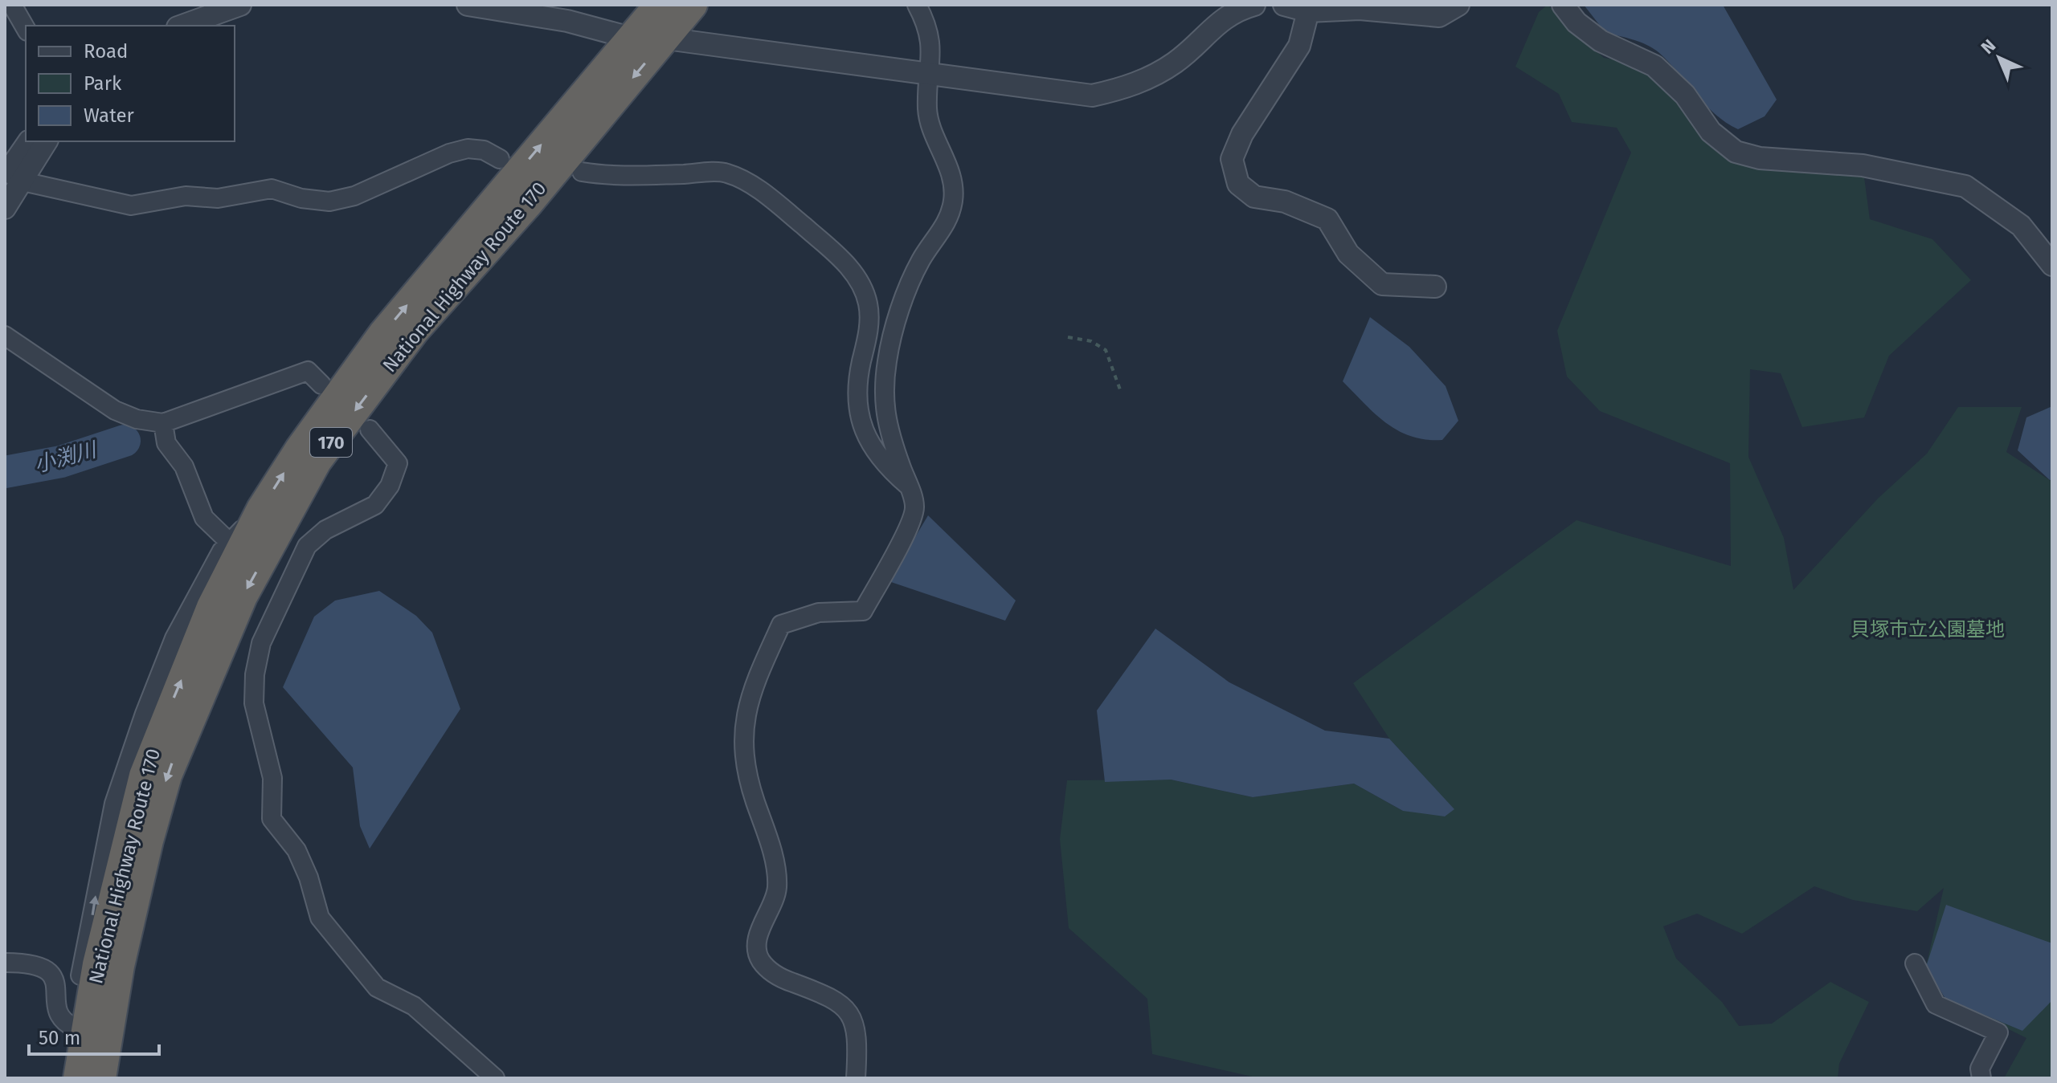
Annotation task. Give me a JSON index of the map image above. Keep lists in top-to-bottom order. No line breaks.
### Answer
{"streets":{"highway":["National Highway Route 170","170"]},"water":["小渕川"],"parks":["貝塚市立公園墓地"],"legend":["Road","Park","Water"],"scale_bar":"50 m","north":"top left"}
